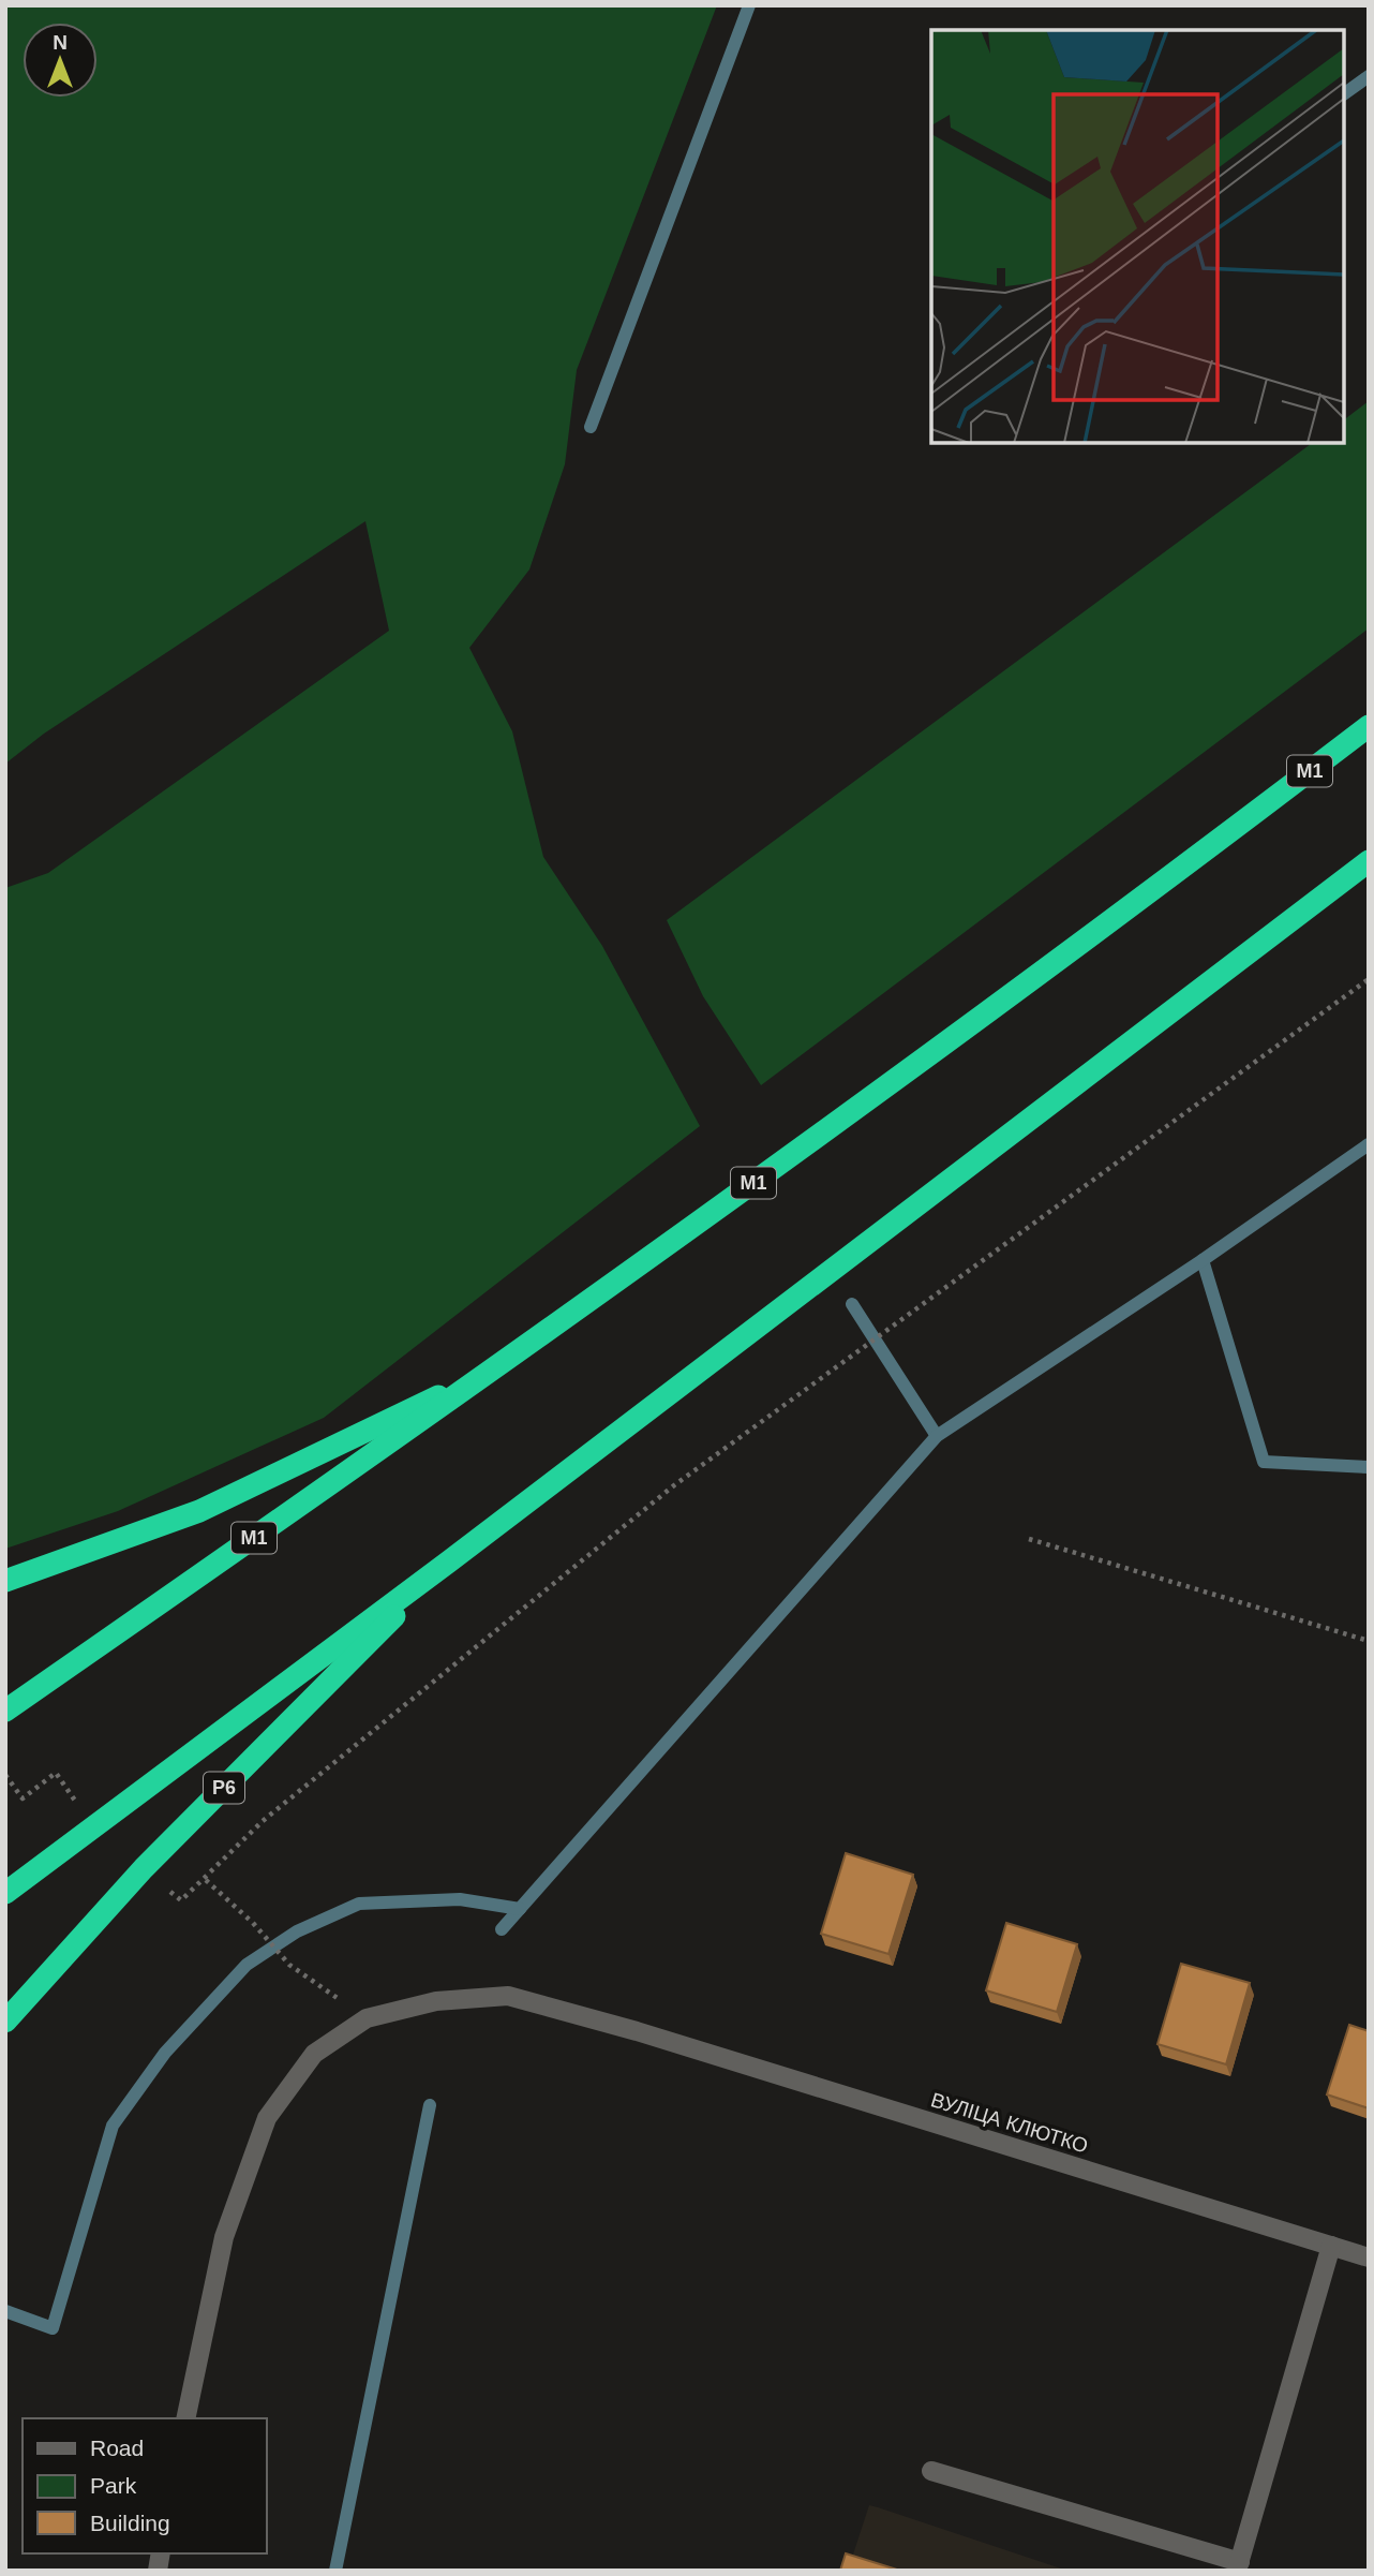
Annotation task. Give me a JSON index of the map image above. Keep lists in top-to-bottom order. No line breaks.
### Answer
{"streets":{"highway":["М1","Р6"],"street":["ВУЛІЦА КЛЮТКО"]},"legend":["Road","Park","Building"],"north":"top"}
